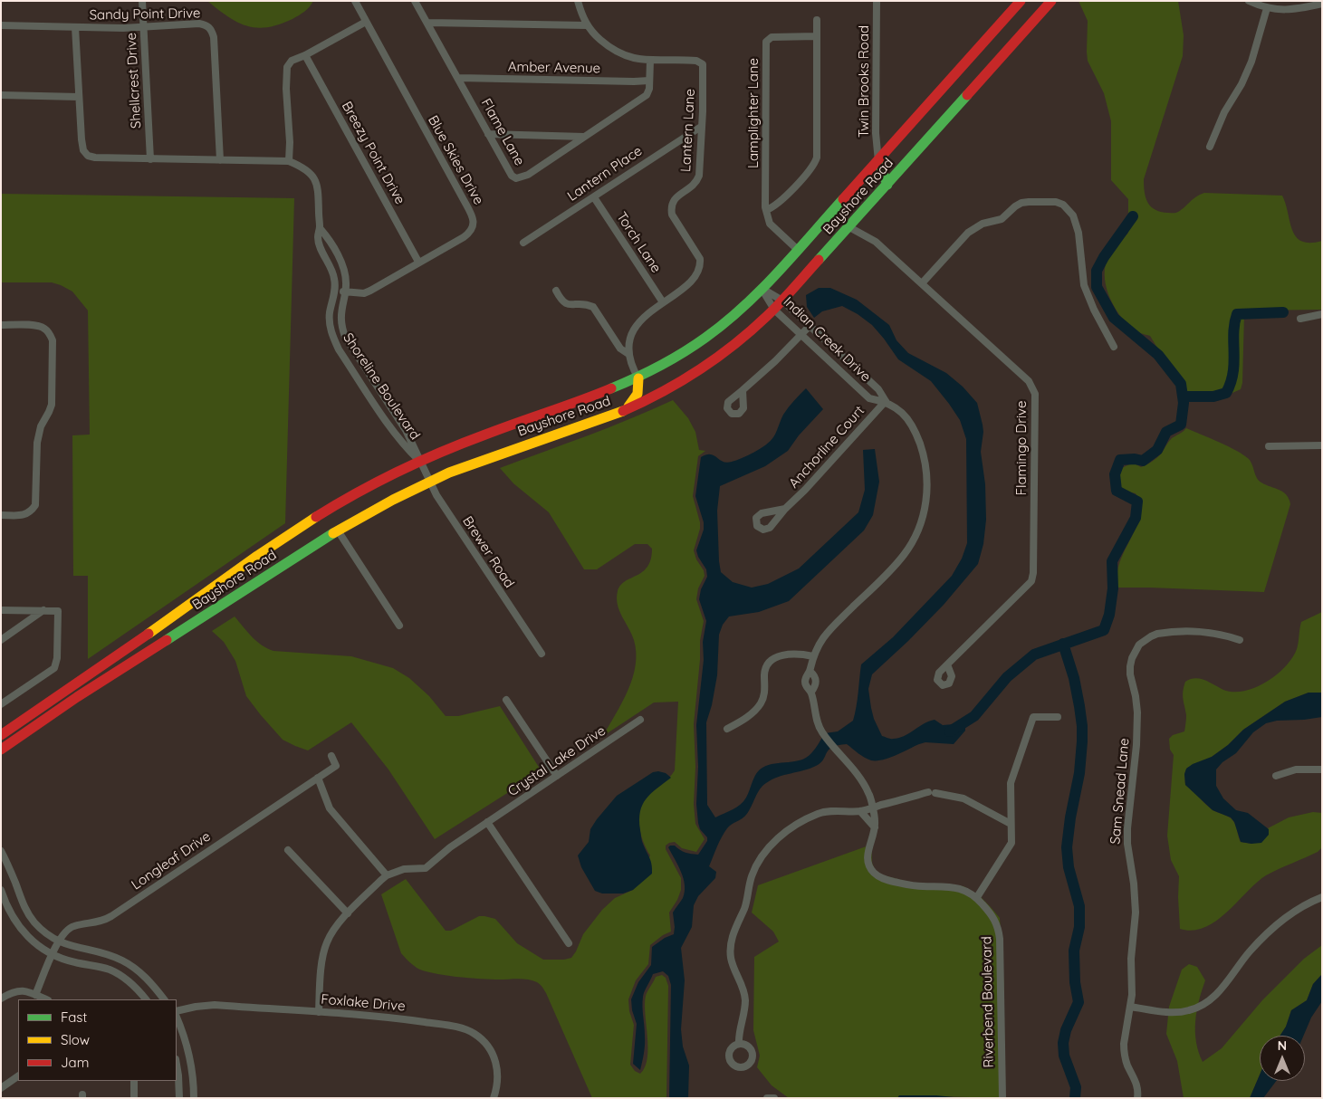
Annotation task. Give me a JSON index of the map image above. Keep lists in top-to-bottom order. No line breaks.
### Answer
{"streets":{"main road":["Bayshore Road"],"street":["Sandy Point Drive","Amber Avenue","Shellcrest Drive","Twin Brooks Road","Lamplighter Lane","Lantern Lane","Flame Lane","Breezy Point Drive","Blue Skies Drive","Lantern Place","Torch Lane","Indian Creek Drive","Shoreline Boulevard","Anchorline Court","Flamingo Drive","Brewer Road","Crystal Lake Drive","Sam Snead Lane","Longleaf Drive","Riverbend Boulevard","Foxlake Drive"]},"crossings":[["Sandy Point Drive","Shellcrest Drive"],["Sandy Point Drive","Shoreline Boulevard"],["Amber Avenue","Flame Lane"],["Shellcrest Drive","Shoreline Boulevard"],["Twin Brooks Road","Bayshore Road"],["Lamplighter Lane","Bayshore Road"],["Lantern Lane","Flame Lane"],["Lantern Lane","Lantern Place"],["Lantern Lane","Torch Lane"],["Breezy Point Drive","Blue Skies Drive"],["Blue Skies Drive","Shoreline Boulevard"],["Lantern Place","Torch Lane"],["Bayshore Road","Indian Creek Drive"],["Bayshore Road","Shoreline Boulevard"],["Bayshore Road","Flamingo Drive"],["Bayshore Road","Brewer Road"],["Indian Creek Drive","Anchorline Court"],["Indian Creek Drive","Riverbend Boulevard"],["Shoreline Boulevard","Brewer Road"],["Crystal Lake Drive","Foxlake Drive"]],"legend":["Fast","Slow","Jam"],"north":"top"}
